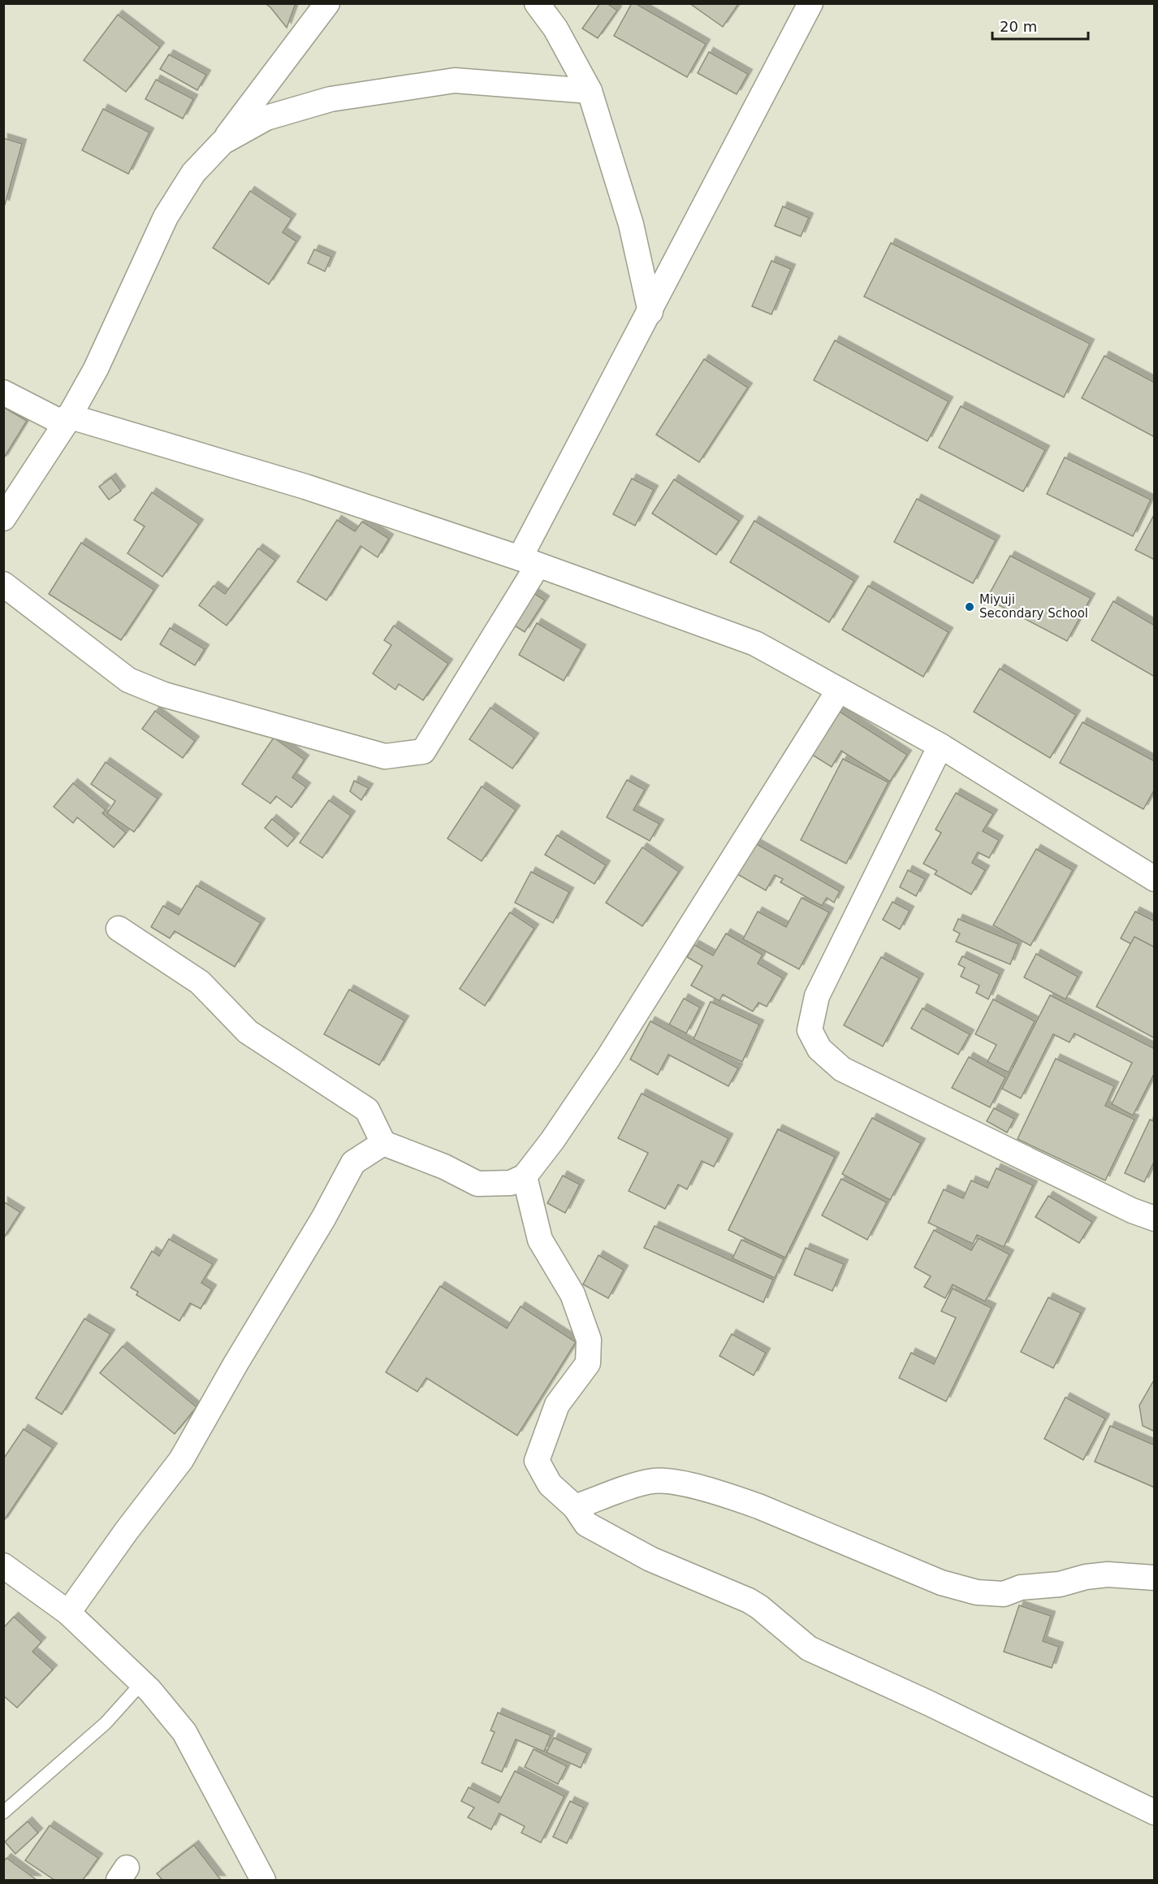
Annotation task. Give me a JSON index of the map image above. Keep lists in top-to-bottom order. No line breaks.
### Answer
{"places":["Miyuji Secondary School"],"scale_bar":"20 m"}
